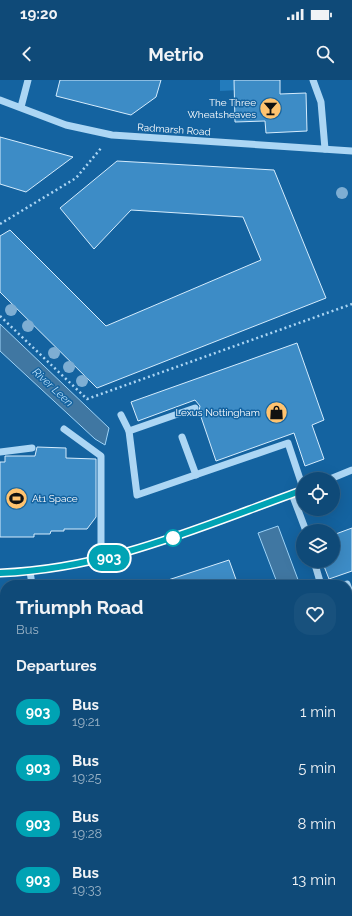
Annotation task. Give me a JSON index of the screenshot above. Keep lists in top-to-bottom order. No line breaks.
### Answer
{"streets":{"street":["Radmarsh Road"]},"water":["River Leen"],"places":{"bar":["The Three Wheatsheaves"],"shop":["Lexus Nottingham"],"sports":["At1 Space"]},"lines":["bus line 903"],"page":{"status":"19:20","header":"Metrio","on_map":"903","heading":[["Triumph Road","Bus"],"Departures"],"list":[{"mark":"903","name":"Bus","note":"19:21","value":"1 min"},{"mark":"903","name":"Bus","note":"19:25","value":"5 min"},{"mark":"903","name":"Bus","note":"19:28","value":"8 min"},{"mark":"903","name":"Bus","note":"19:33","value":"13 min"}]}}
